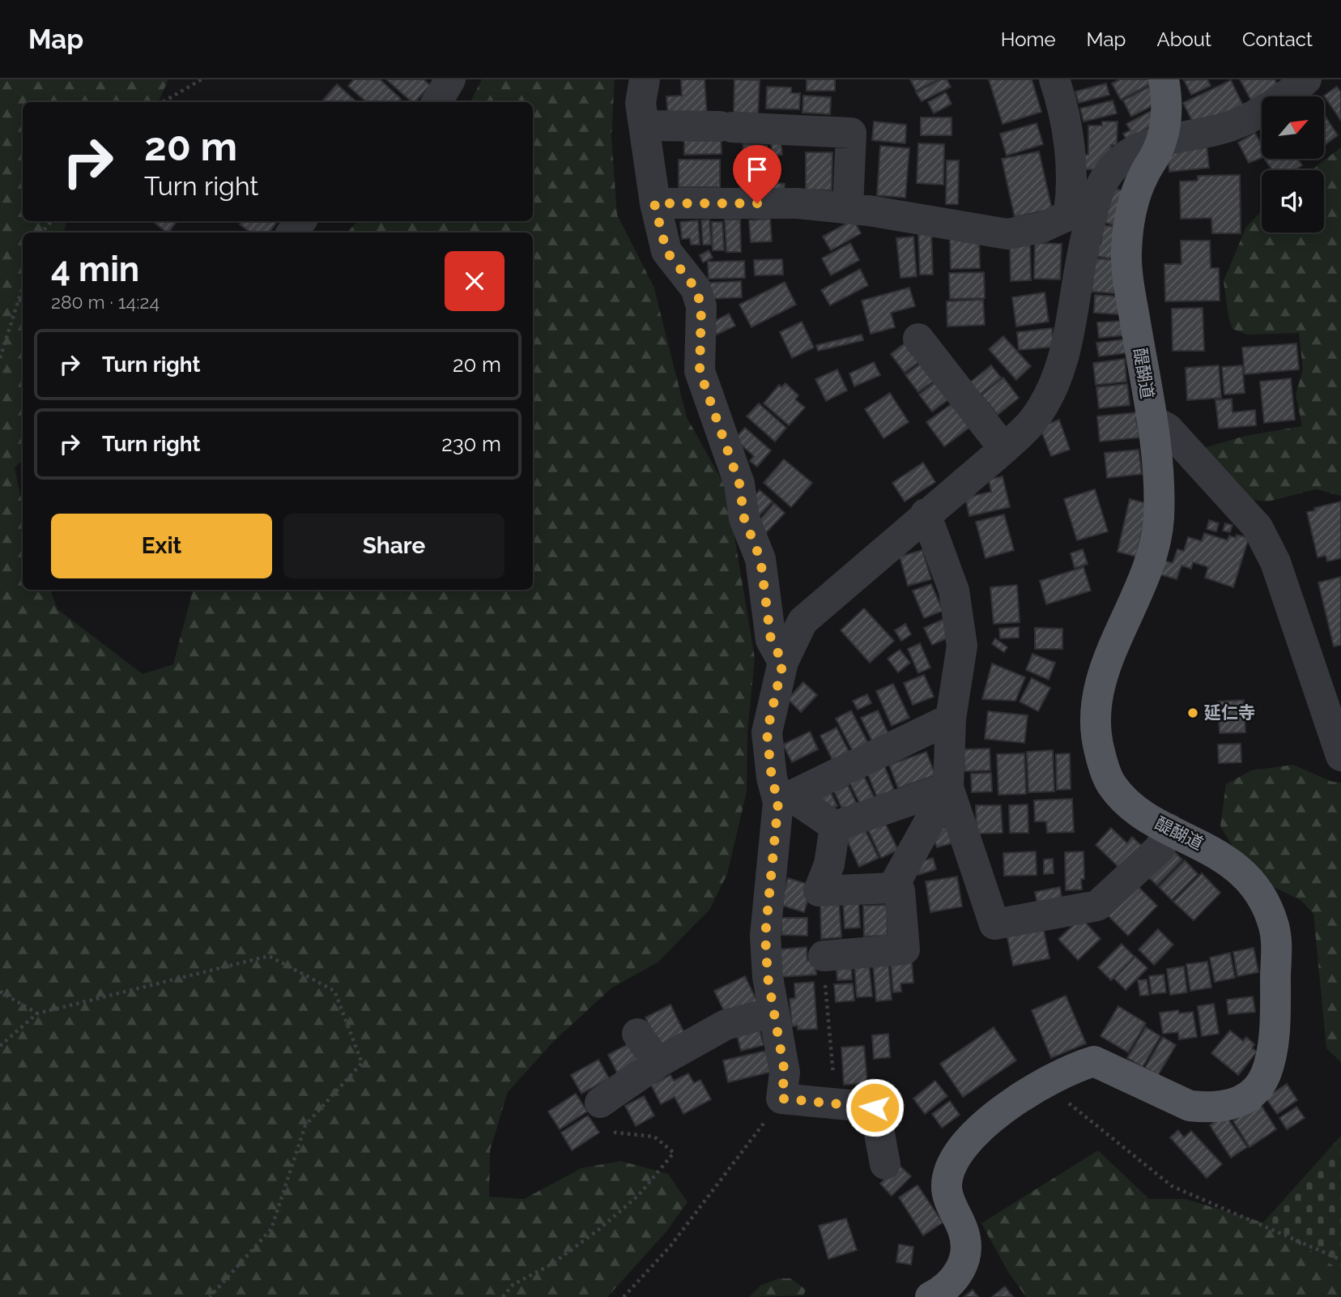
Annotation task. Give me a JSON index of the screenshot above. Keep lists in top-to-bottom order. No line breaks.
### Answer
{"streets":{"main road":["醍醐道"]},"places":["延仁寺"],"north":"top right","page":{"header":"Map","nav":["Home","Map","About","Contact"],"turn":["20 m","Turn right"],"heading":["4 min","280 m · 14:24"],"list":[{"name":"Turn right","value":"20 m"},{"name":"Turn right","value":"230 m"}],"buttons":["Exit","Share"]}}
